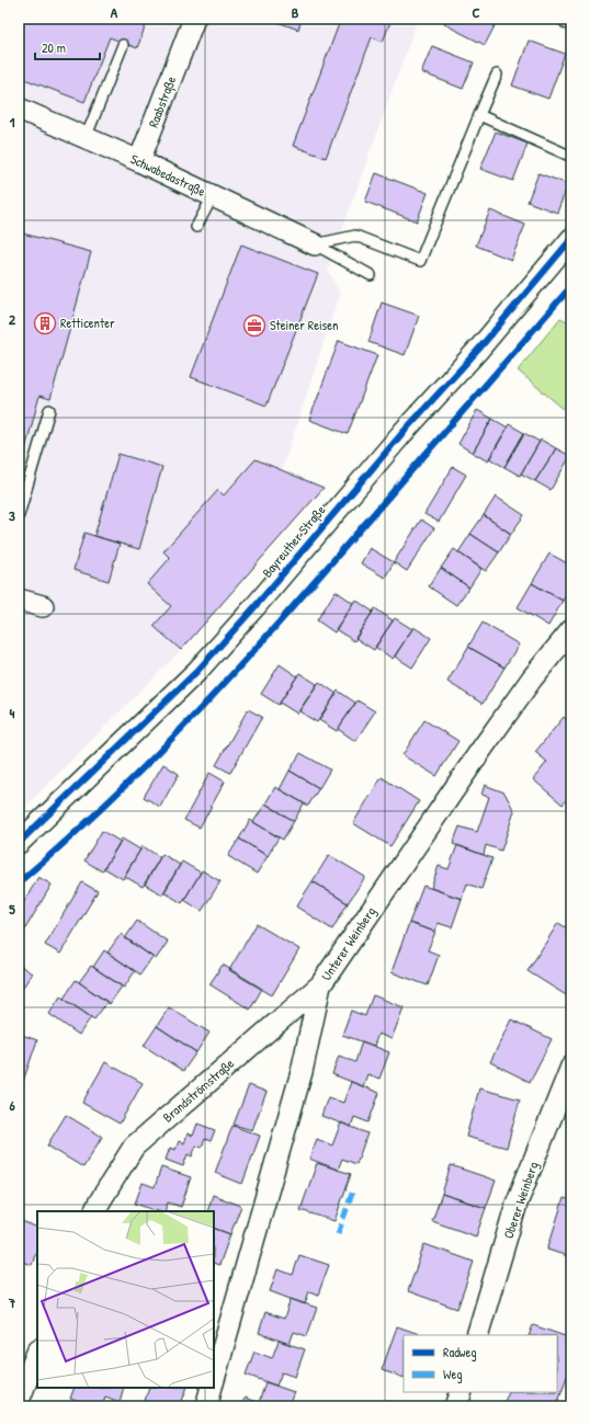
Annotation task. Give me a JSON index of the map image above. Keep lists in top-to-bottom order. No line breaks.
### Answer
{"streets":{"street":["Raabstraße","Schwabedastraße","Bayreuther Straße","Unterer Weinberg","Brandströmstraße","Oberer Weinberg"]},"crossings":[["Raabstraße","Schwabedastraße"],["Unterer Weinberg","Brandströmstraße"]],"places":{"building":["Retticenter"],"office":["Steiner Reisen"]},"legend":["Radweg","Weg"],"scale_bar":"20 m","grid":{"columns":["A","B","C"],"rows":["1","2","3","4","5","6","7"]}}
